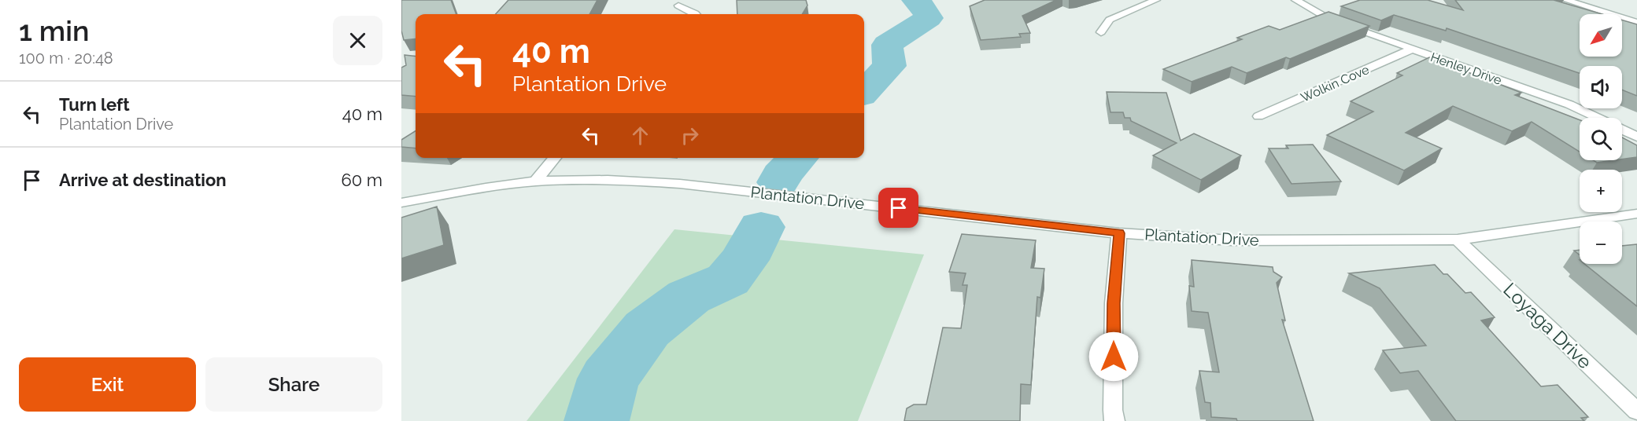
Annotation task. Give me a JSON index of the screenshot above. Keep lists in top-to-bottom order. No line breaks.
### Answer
{"streets":{"street":["Henley Drive","Wolkin Cove","Plantation Drive","Loyaga Drive"]},"crossings":[["Henley Drive","Wolkin Cove"],["Plantation Drive","Loyaga Drive"]],"north":"bottom left","page":{"heading":["1 min","100 m · 20:48"],"map_buttons":["+","−"],"turn":["40 m","Plantation Drive"],"list":[{"name":"Turn left","note":"Plantation Drive","value":"40 m"},{"name":"Arrive at destination","value":"60 m"}],"buttons":["Exit","Share"]}}
